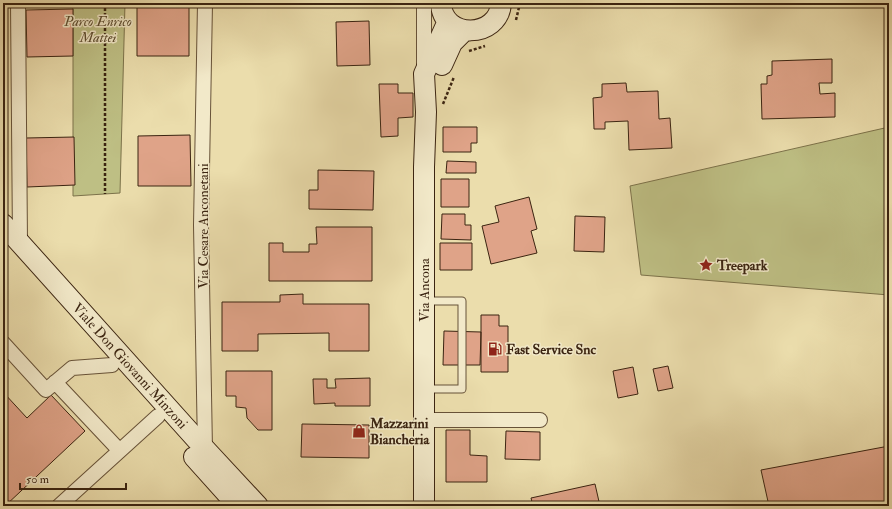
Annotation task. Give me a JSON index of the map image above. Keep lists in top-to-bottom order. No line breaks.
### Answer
{"streets":{"main road":["Via Ancona","Viale Don Giovanni Minzoni"],"street":["Via Cesare Anconetani"]},"crossings":[["Via Cesare Anconetani","Viale Don Giovanni Minzoni"]],"parks":["Parco Enrico Mattei"],"places":{"place":["Treepark"],"fuel station":["Fast Service Snc"],"shop":["Mazzarini Biancheria"]},"scale_bar":"50 m"}
